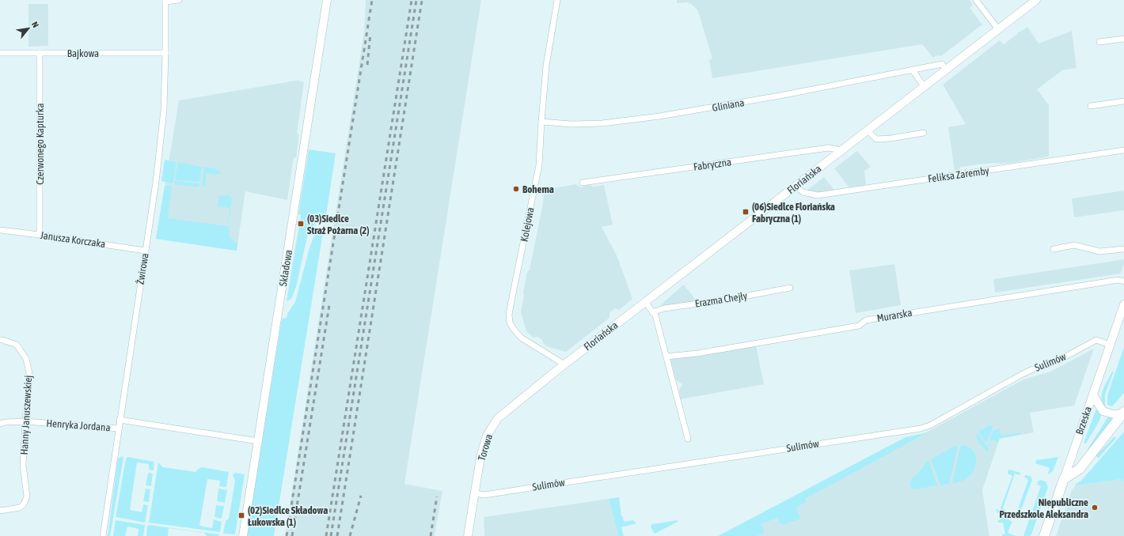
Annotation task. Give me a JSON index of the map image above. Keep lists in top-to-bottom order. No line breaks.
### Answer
{"streets":{"main road":["Brzeska"],"street":["Bajkowa","Gliniana","Czerwonego Kapturka","Fabryczna","Feliksa Zaremby","Floriańska","Kolejowa","Janusza Korczaka","Składowa","Żwirowa","Erazma Chejły","Murarska","Sulimów","Hanny Januszewskiej","Henryka Jordana","Torowa"]},"crossings":[["Bajkowa","Czerwonego Kapturka"],["Bajkowa","Żwirowa"],["Gliniana","Floriańska"],["Gliniana","Kolejowa"],["Czerwonego Kapturka","Janusza Korczaka"],["Fabryczna","Floriańska"],["Feliksa Zaremby","Floriańska"],["Floriańska","Kolejowa"],["Floriańska","Torowa"],["Janusza Korczaka","Żwirowa"],["Żwirowa","Henryka Jordana"],["Sulimów","Brzeska"],["Sulimów","Torowa"],["Hanny Januszewskiej","Henryka Jordana"]],"places":{"other":["Bohema","Niepubliczne Przedszkole Aleksandra"],"transit":["(06)Siedlce Floriańska Fabryczna (1)","(03)Siedlce Straż Pożarna (2)","(02)Siedlce Składowa Łukowska (1)"]},"north":"top right"}
